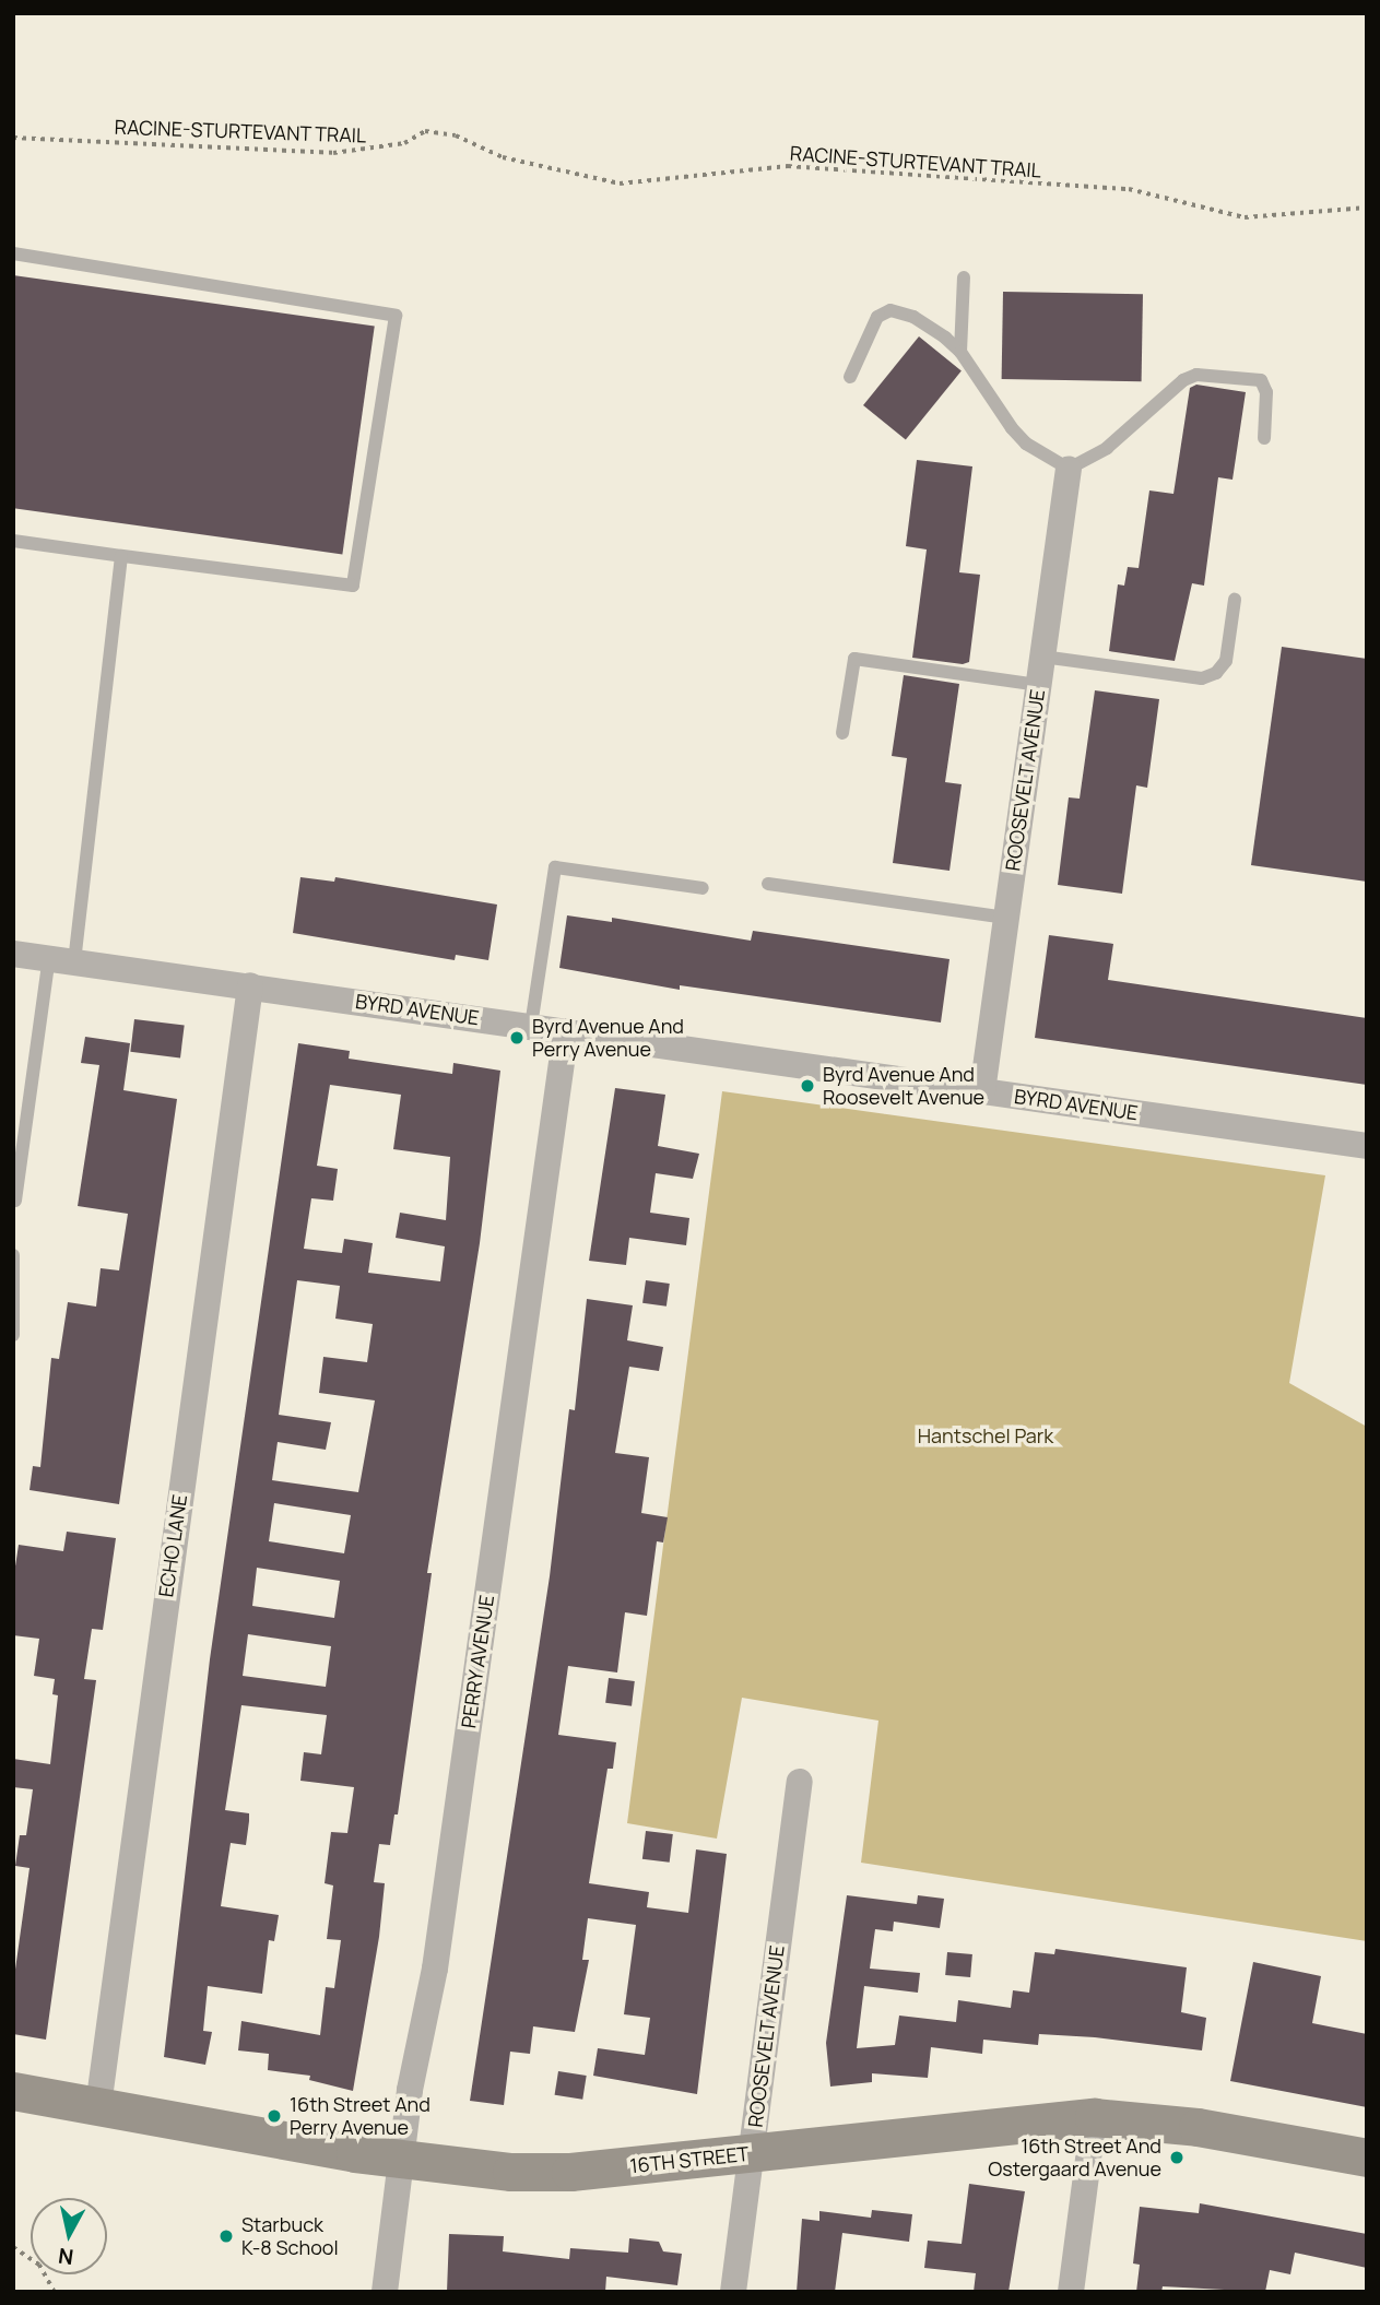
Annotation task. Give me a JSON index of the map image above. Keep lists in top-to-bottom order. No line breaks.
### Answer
{"streets":{"street":["ROOSEVELT AVENUE","BYRD AVENUE","ECHO LANE","PERRY AVENUE","16TH STREET"],"path":["RACINE-STURTEVANT TRAIL"]},"crossings":[["ROOSEVELT AVENUE","BYRD AVENUE"],["ROOSEVELT AVENUE","16TH STREET"],["BYRD AVENUE","ECHO LANE"],["BYRD AVENUE","PERRY AVENUE"],["ECHO LANE","16TH STREET"],["PERRY AVENUE","16TH STREET"]],"parks":["Hantschel Park"],"places":["Byrd Avenue And Perry Avenue","Byrd Avenue And Roosevelt Avenue","16th Street And Perry Avenue","16th Street And Ostergaard Avenue","Starbuck K-8 School"],"north":"bottom"}
